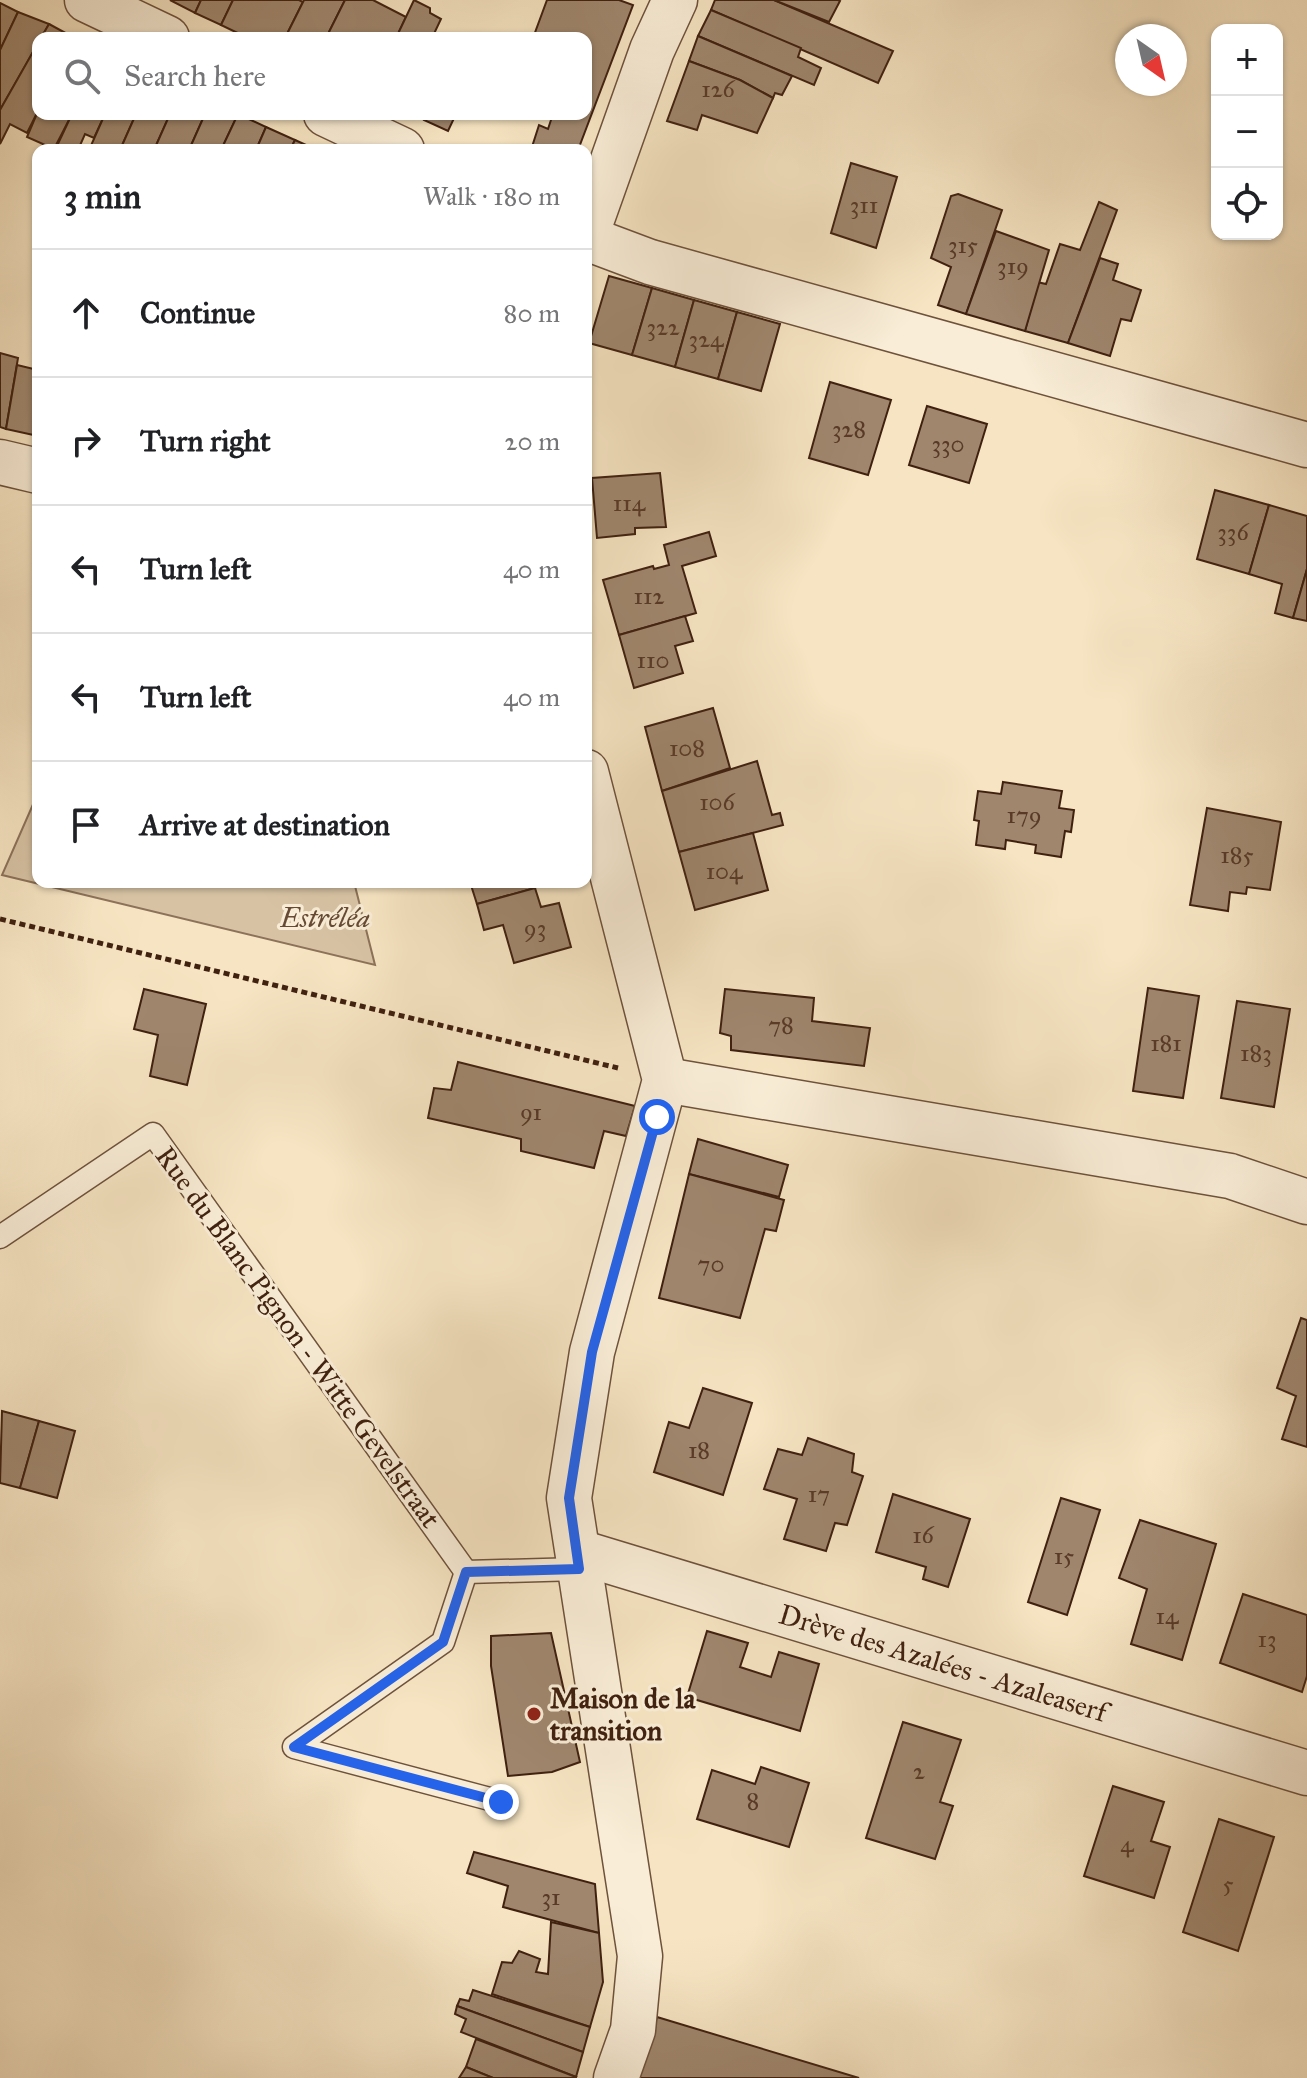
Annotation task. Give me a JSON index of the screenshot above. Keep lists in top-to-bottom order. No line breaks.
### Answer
{"streets":{"street":["Drève des Azalées - Azaleaserf"],"lane":["Rue du Blanc Pignon - Witte Gevelstraat"]},"parks":["Estréléa"],"places":["Maison de la transition"],"house_numbers":["126","311","315","319","322","324","328","330","114","336","112","110","108","106","179","185","104","93","78","181","183","91","70","18","17","16","15","14","13","2","8","4","5","31"],"north":"bottom right","page":{"map_buttons":["+","−"],"search":"Search here","heading":["3 min","Walk · 180 m"],"list":[["Continue","80 m"],["Turn right","20 m"],["Turn left","40 m"],["Turn left","40 m"],"Arrive at destination"]}}
